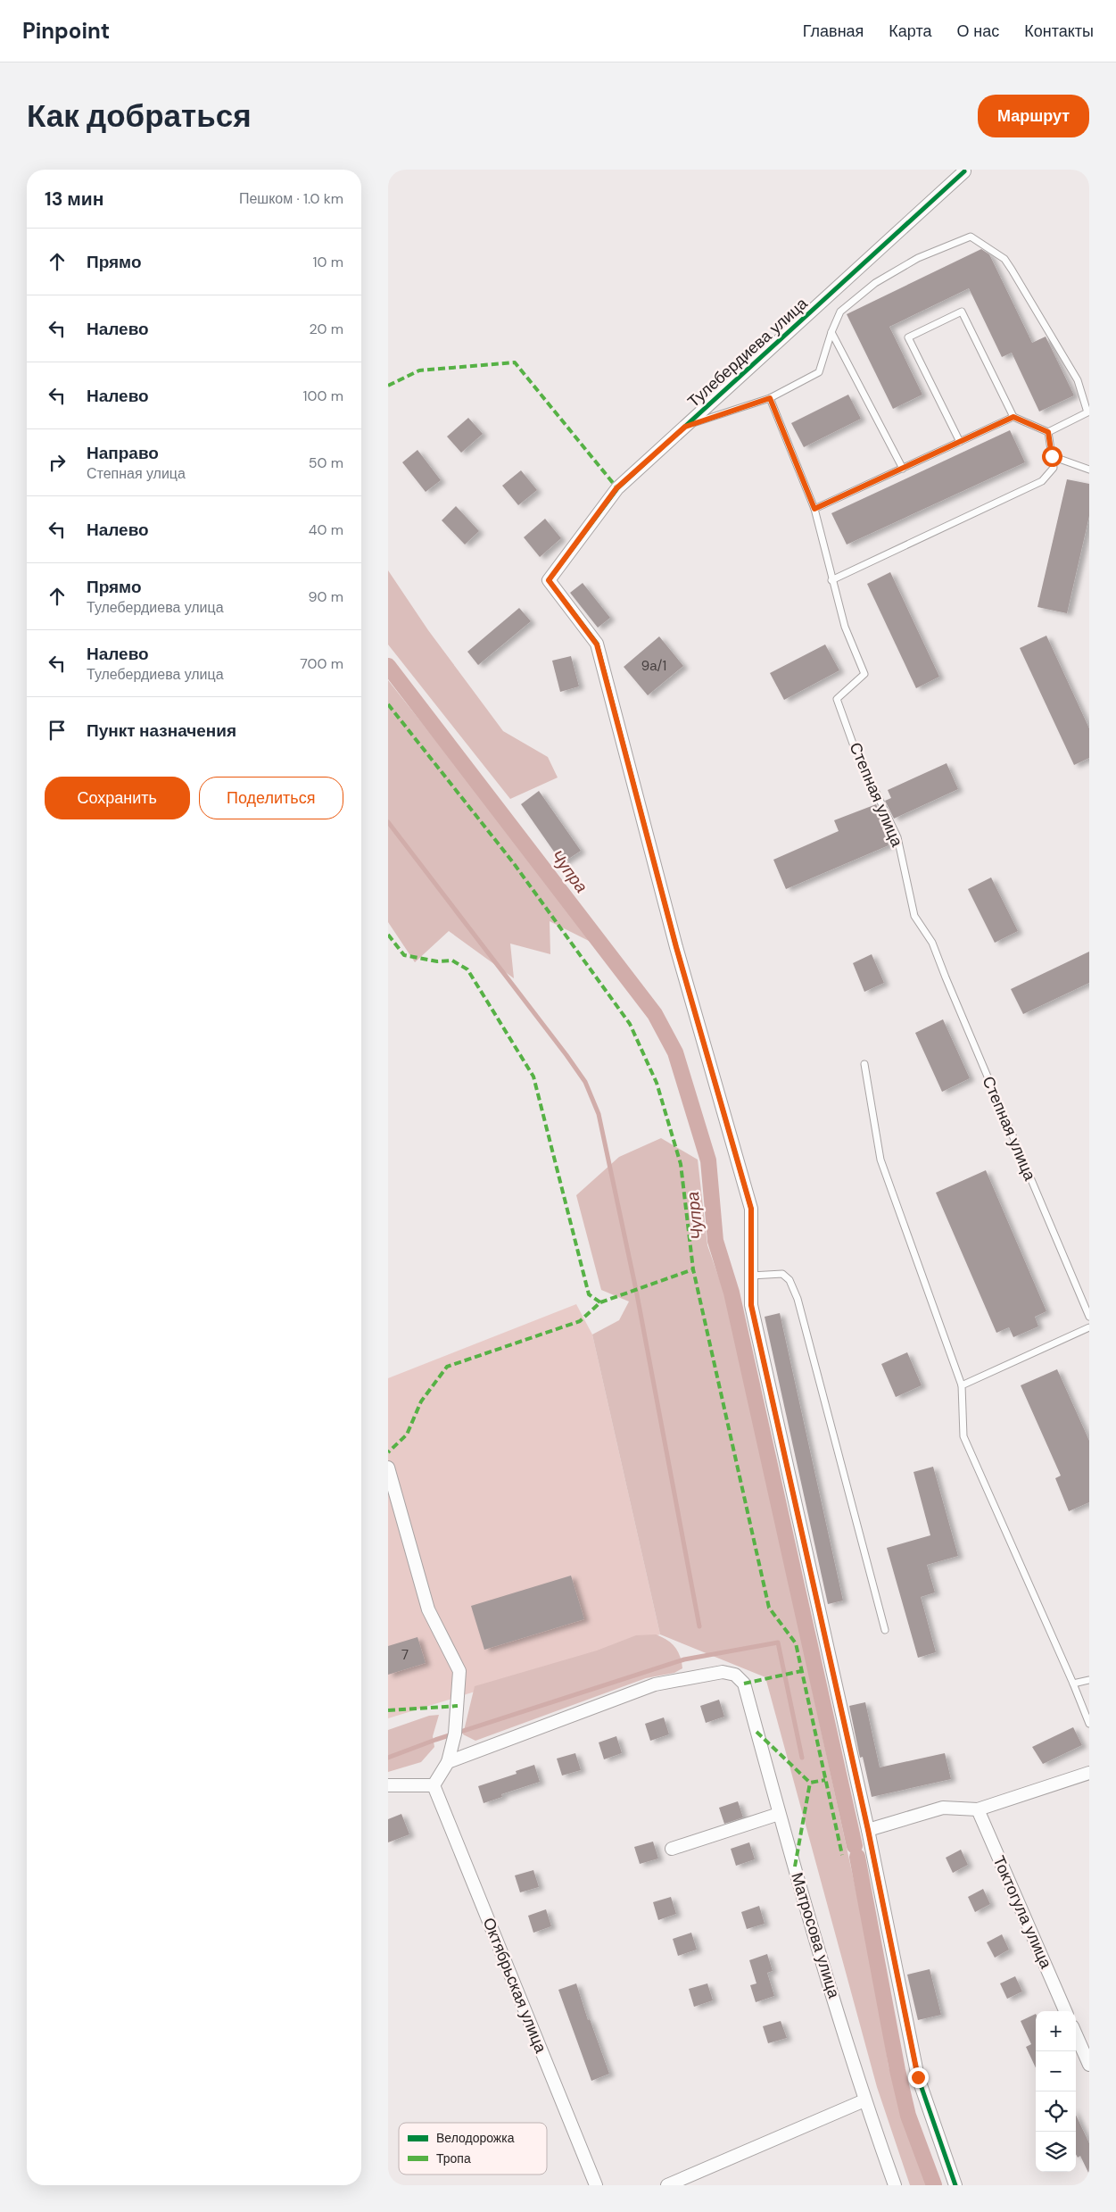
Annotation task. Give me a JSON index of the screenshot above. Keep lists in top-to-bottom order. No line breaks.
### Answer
{"streets":{"street":["Тулебердиева улица","Токтогула улица","Матросова улица","Октябрьская улица"],"lane":["Степная улица"]},"water":["Чупра"],"house_numbers":["9а/1","7"],"legend":["Велодорожка","Тропа"],"page":{"header":"Pinpoint","nav":["Главная","Карта","О нас","Контакты"],"buttons":["Маршрут",["Сохранить","Поделиться"]],"title":"Как добраться","heading":["13 мин","Пешком · 1.0 km"],"list":[["Прямо","10 m"],["Налево","20 m"],["Налево","100 m"],["Направо","Степная улица","50 m"],["Налево","40 m"],["Прямо","Тулебердиева улица","90 m"],["Налево","Тулебердиева улица","700 m"],"Пункт назначения"],"map_buttons":["+","−"]}}
